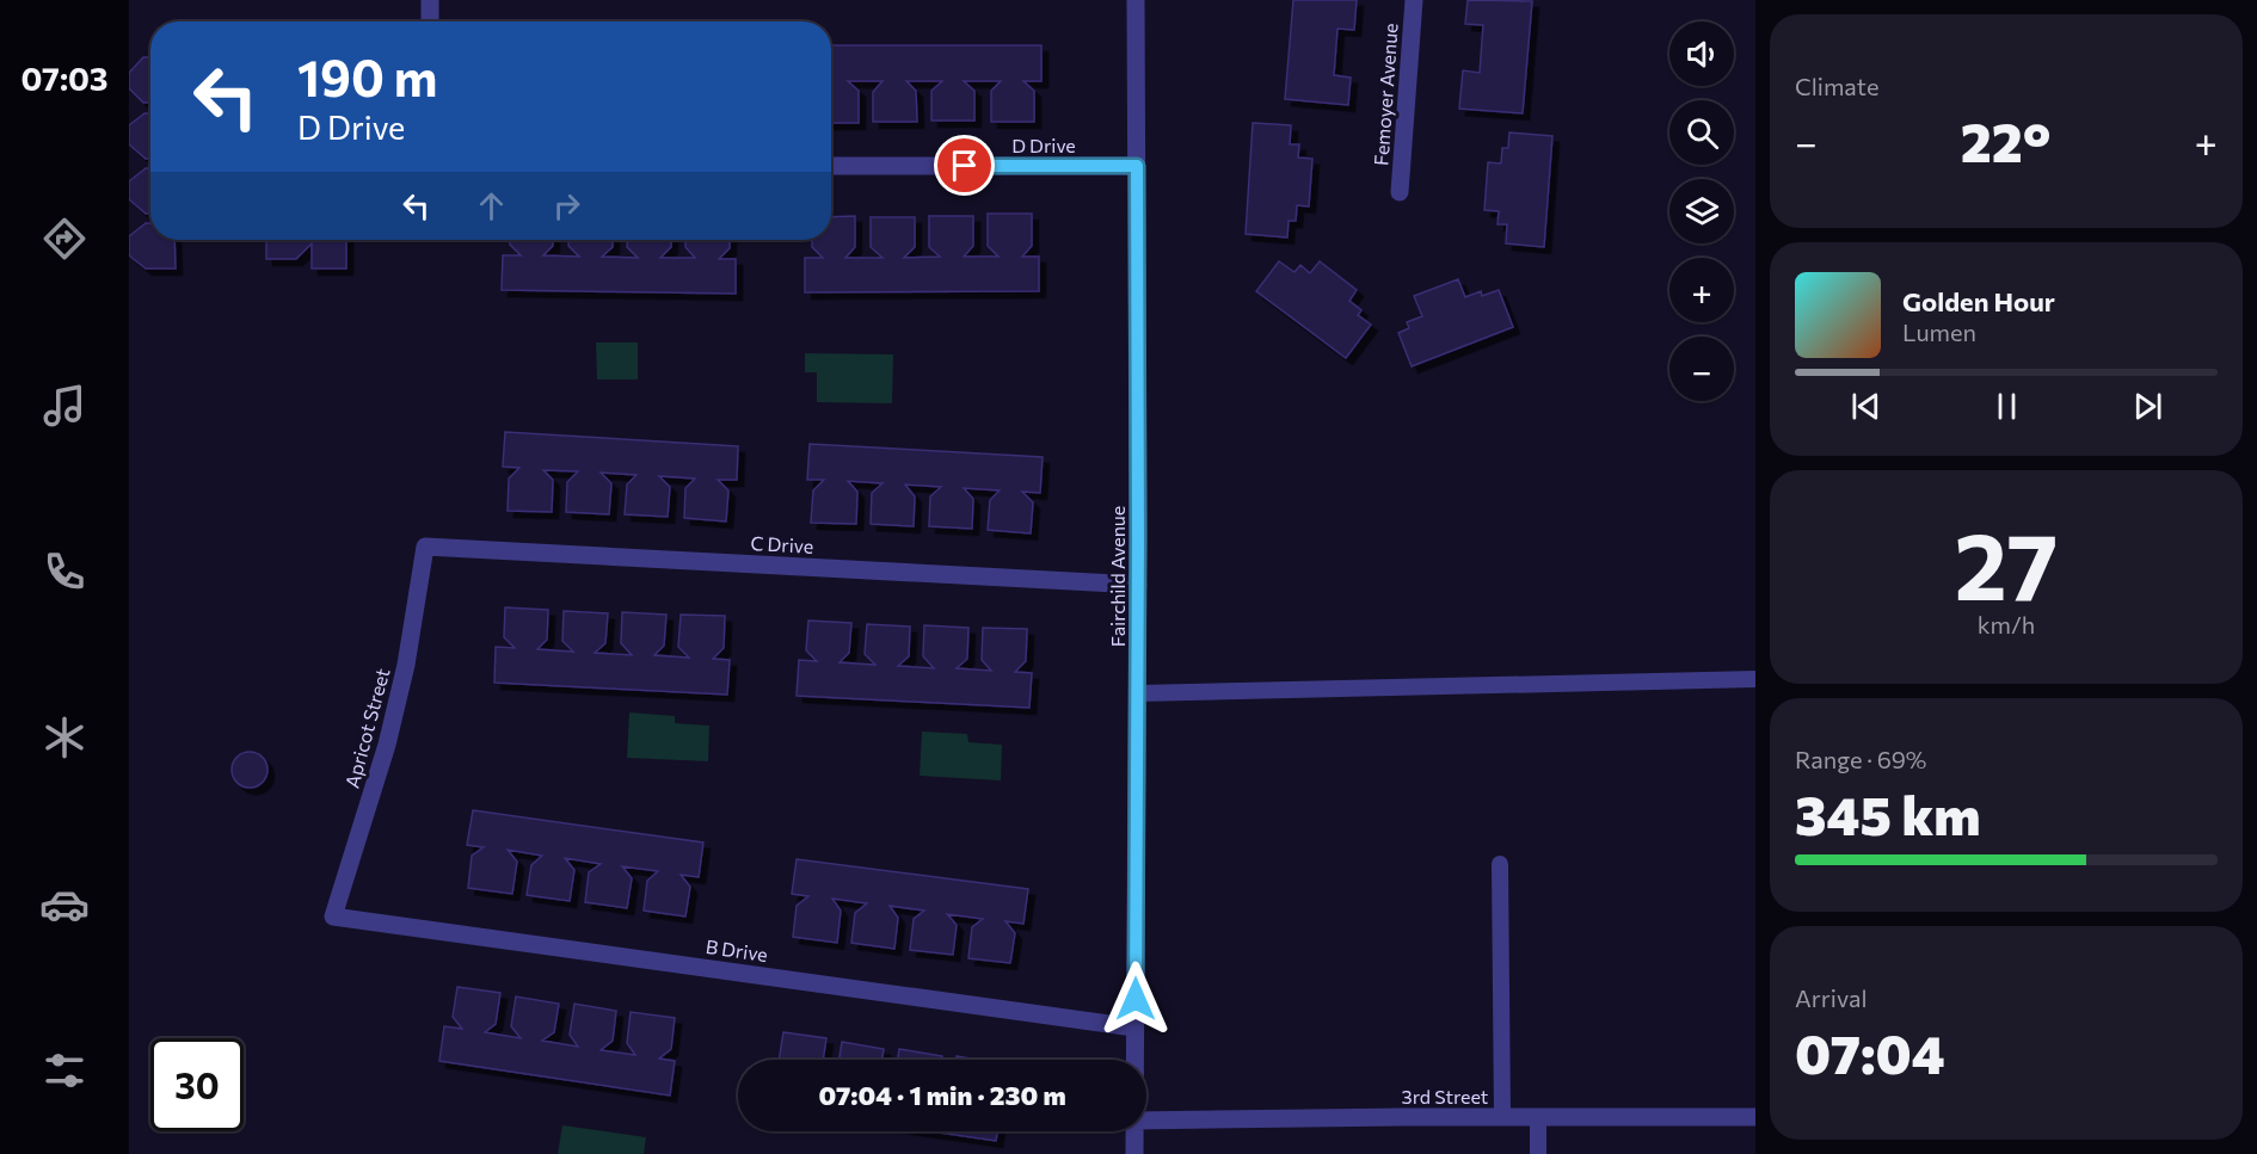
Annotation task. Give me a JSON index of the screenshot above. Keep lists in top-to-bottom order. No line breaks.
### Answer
{"streets":{"street":["Femoyer Avenue","D Drive","C Drive","Fairchild Avenue","Apricot Street","B Drive","3rd Street"]},"crossings":[["D Drive","Fairchild Avenue"],["C Drive","Fairchild Avenue"],["C Drive","Apricot Street"],["Fairchild Avenue","B Drive"],["Apricot Street","B Drive"]],"page":{"tabs":"07:03","tile":["Climate",["27","km/h"],["Range · 69%","345 km"],["Arrival","07:04"]],"map_buttons":["+","−"],"turn":["190 m","D Drive"],"heat":["−","22°","+"],"song":["Golden Hour","Lumen"],"limit":"30","trip":"07:04 · 1 min · 230 m"}}
